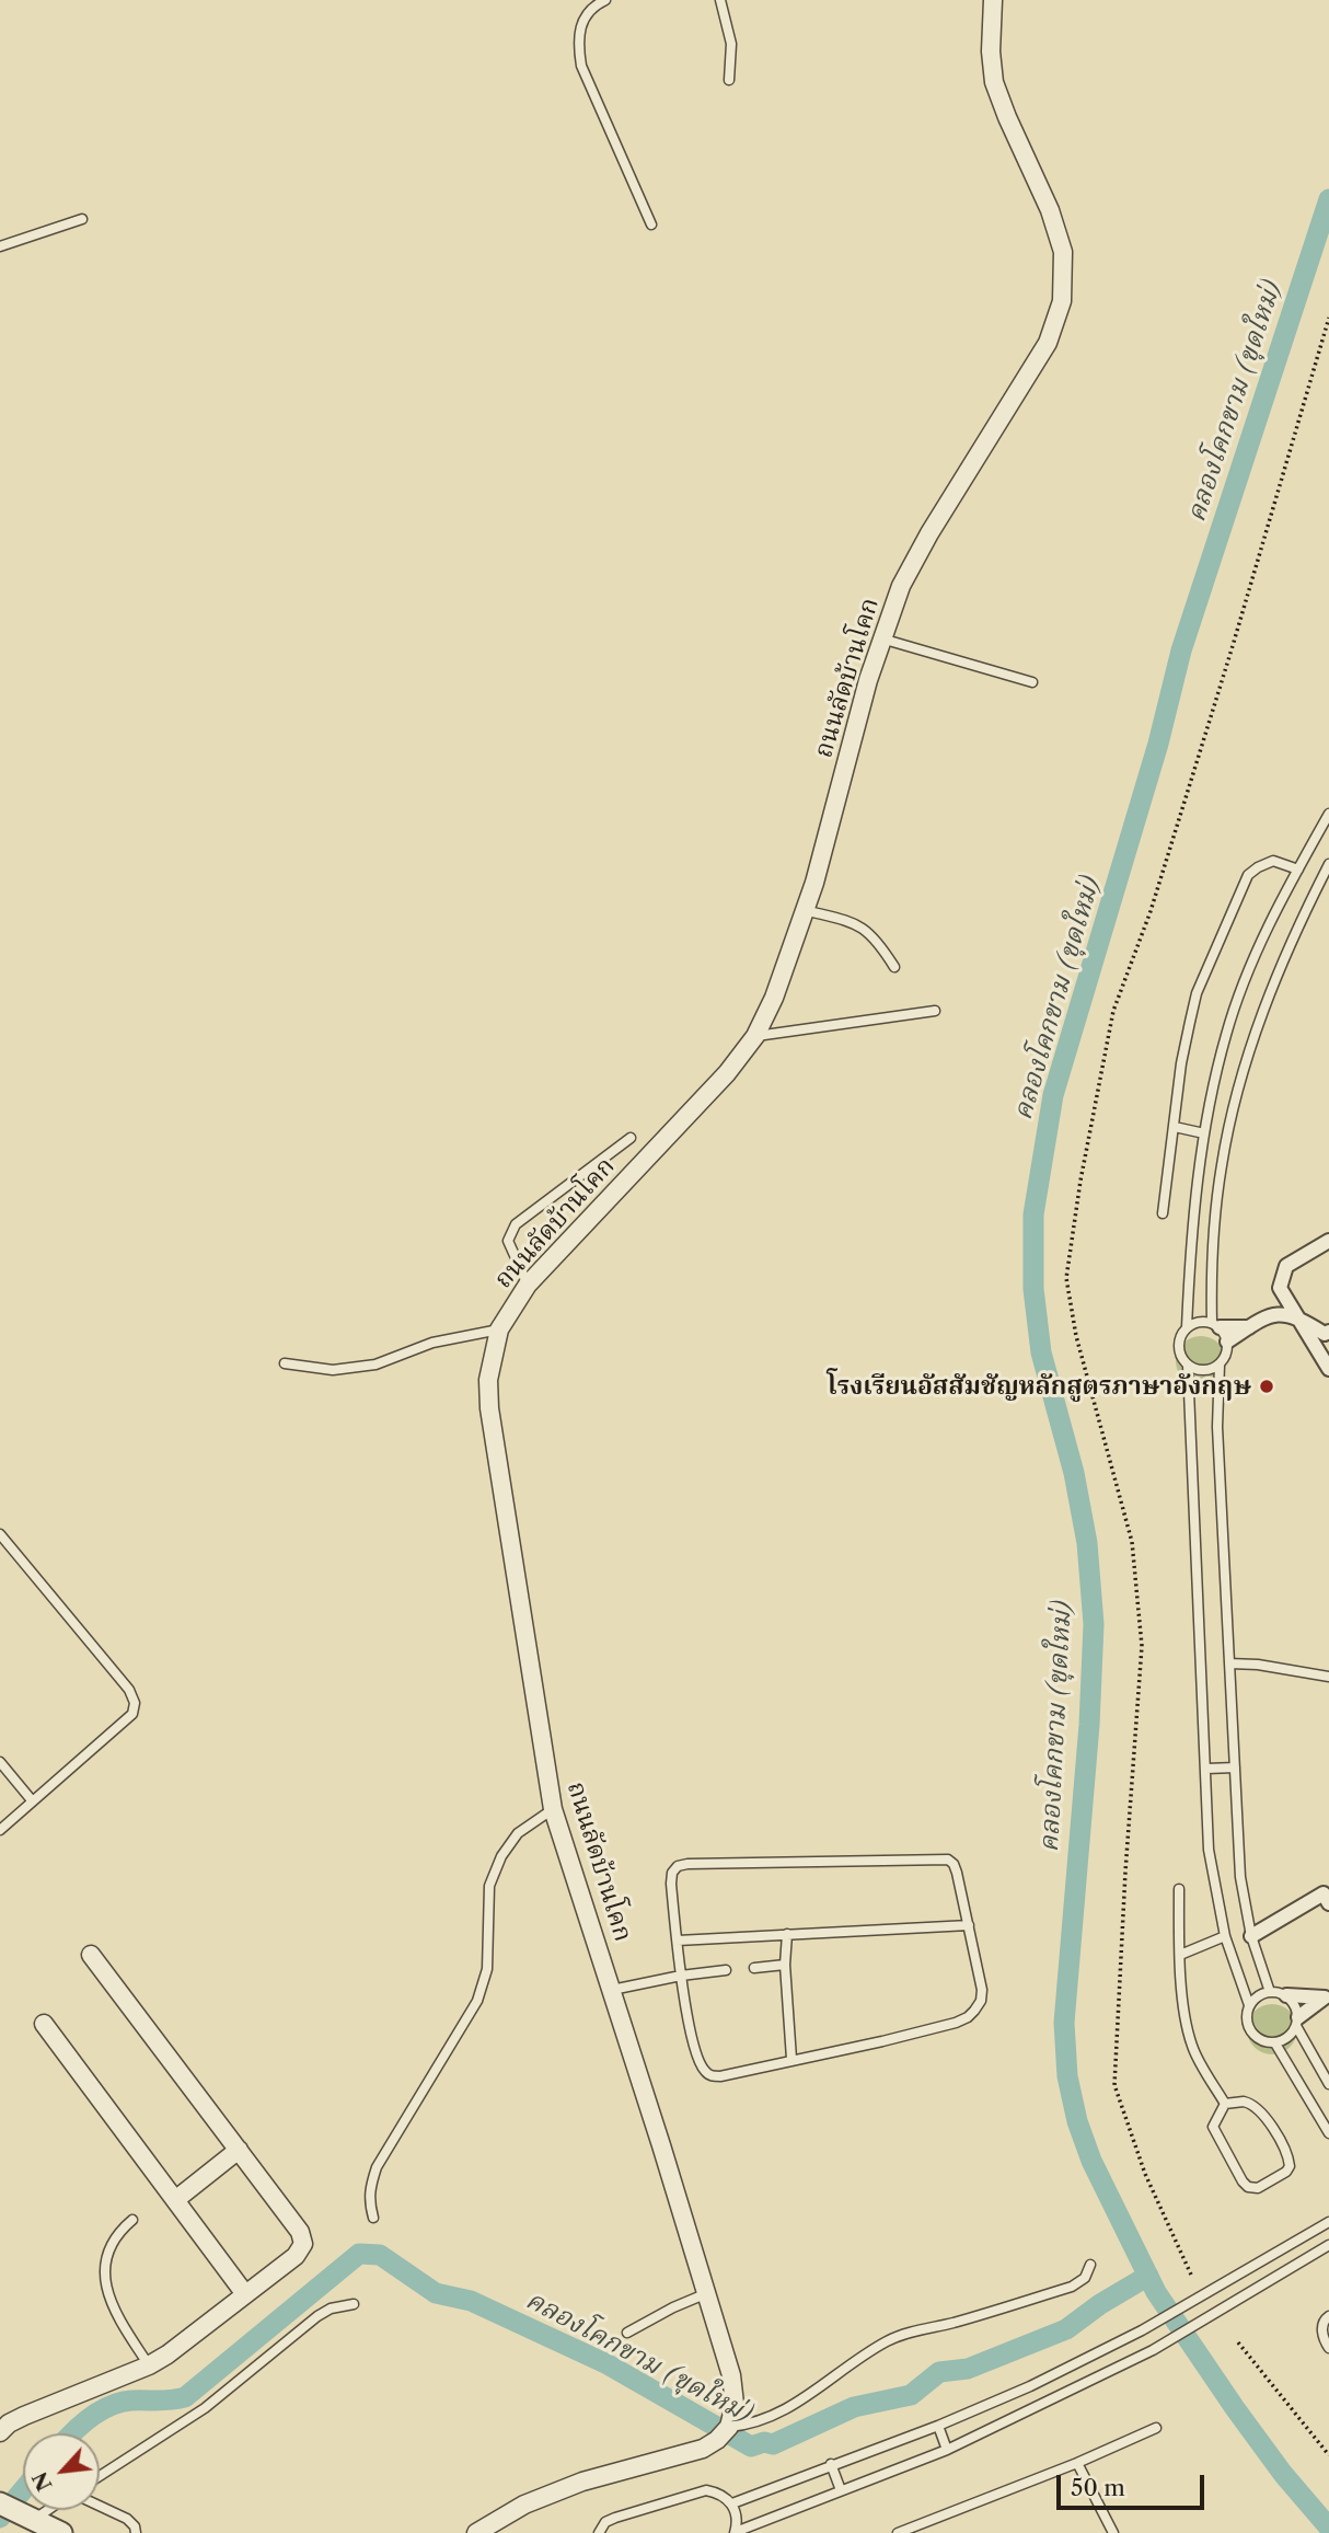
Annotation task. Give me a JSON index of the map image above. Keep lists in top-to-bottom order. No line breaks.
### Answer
{"streets":{"street":["ถนนลัดบ้านโคก"]},"water":["คลองโคกขาม (ขุดใหม่)"],"places":["โรงเรียนอัสสัมชัญหลักสูตรภาษาอังกฤษ"],"scale_bar":"50 m","north":"bottom left"}
